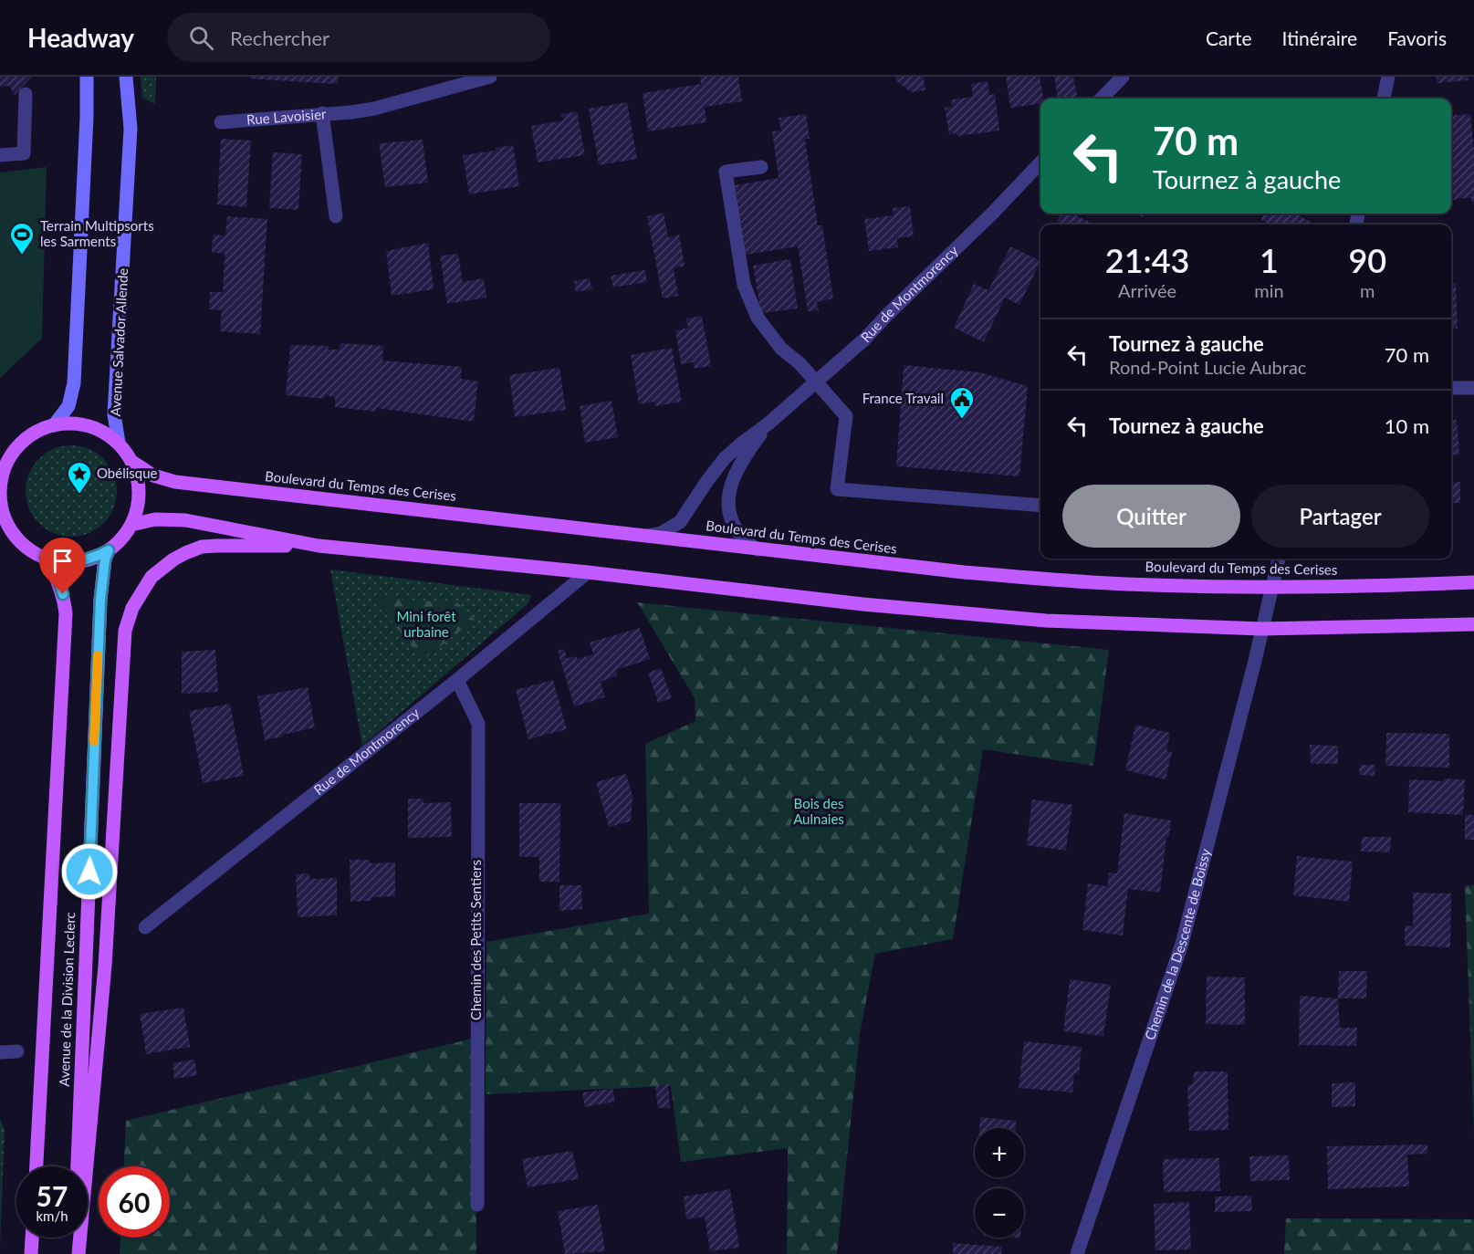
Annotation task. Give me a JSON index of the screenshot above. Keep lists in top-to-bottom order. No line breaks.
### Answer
{"streets":{"main road":["Boulevard du Temps des Cerises","Avenue de la Division Leclerc"],"street":["Rue Lavoisier","Rue de Montmorency","Avenue Salvador Allende","Chemin des Petits Sentiers","Chemin de la Descente de Boissy"]},"crossings":[["Rue de Montmorency","Boulevard du Temps des Cerises"],["Rue de Montmorency","Chemin des Petits Sentiers"],["Avenue Salvador Allende","Boulevard du Temps des Cerises"],["Avenue Salvador Allende","Avenue de la Division Leclerc"],["Boulevard du Temps des Cerises","Chemin de la Descente de Boissy"],["Boulevard du Temps des Cerises","Avenue de la Division Leclerc"]],"parks":["Mini forêt urbaine","Bois des Aulnaies"],"places":{"sports":["Terrain Multipsorts les Sarments"],"public building":["France Travail"],"place":["Obélisque"]},"page":{"header":"Headway","search":"Rechercher","nav":["Carte","Itinéraire","Favoris"],"turn":["70 m","Tournez à gauche"],"eta":["21:43","Arrivée","1","min","90","m"],"list":[{"name":"Tournez à gauche","note":"Rond-Point Lucie Aubrac","value":"70 m"},{"name":"Tournez à gauche","value":"10 m"}],"buttons":["Quitter","Partager"],"map_buttons":["+","−"],"speed":"57 km/h","limit":"60"}}
